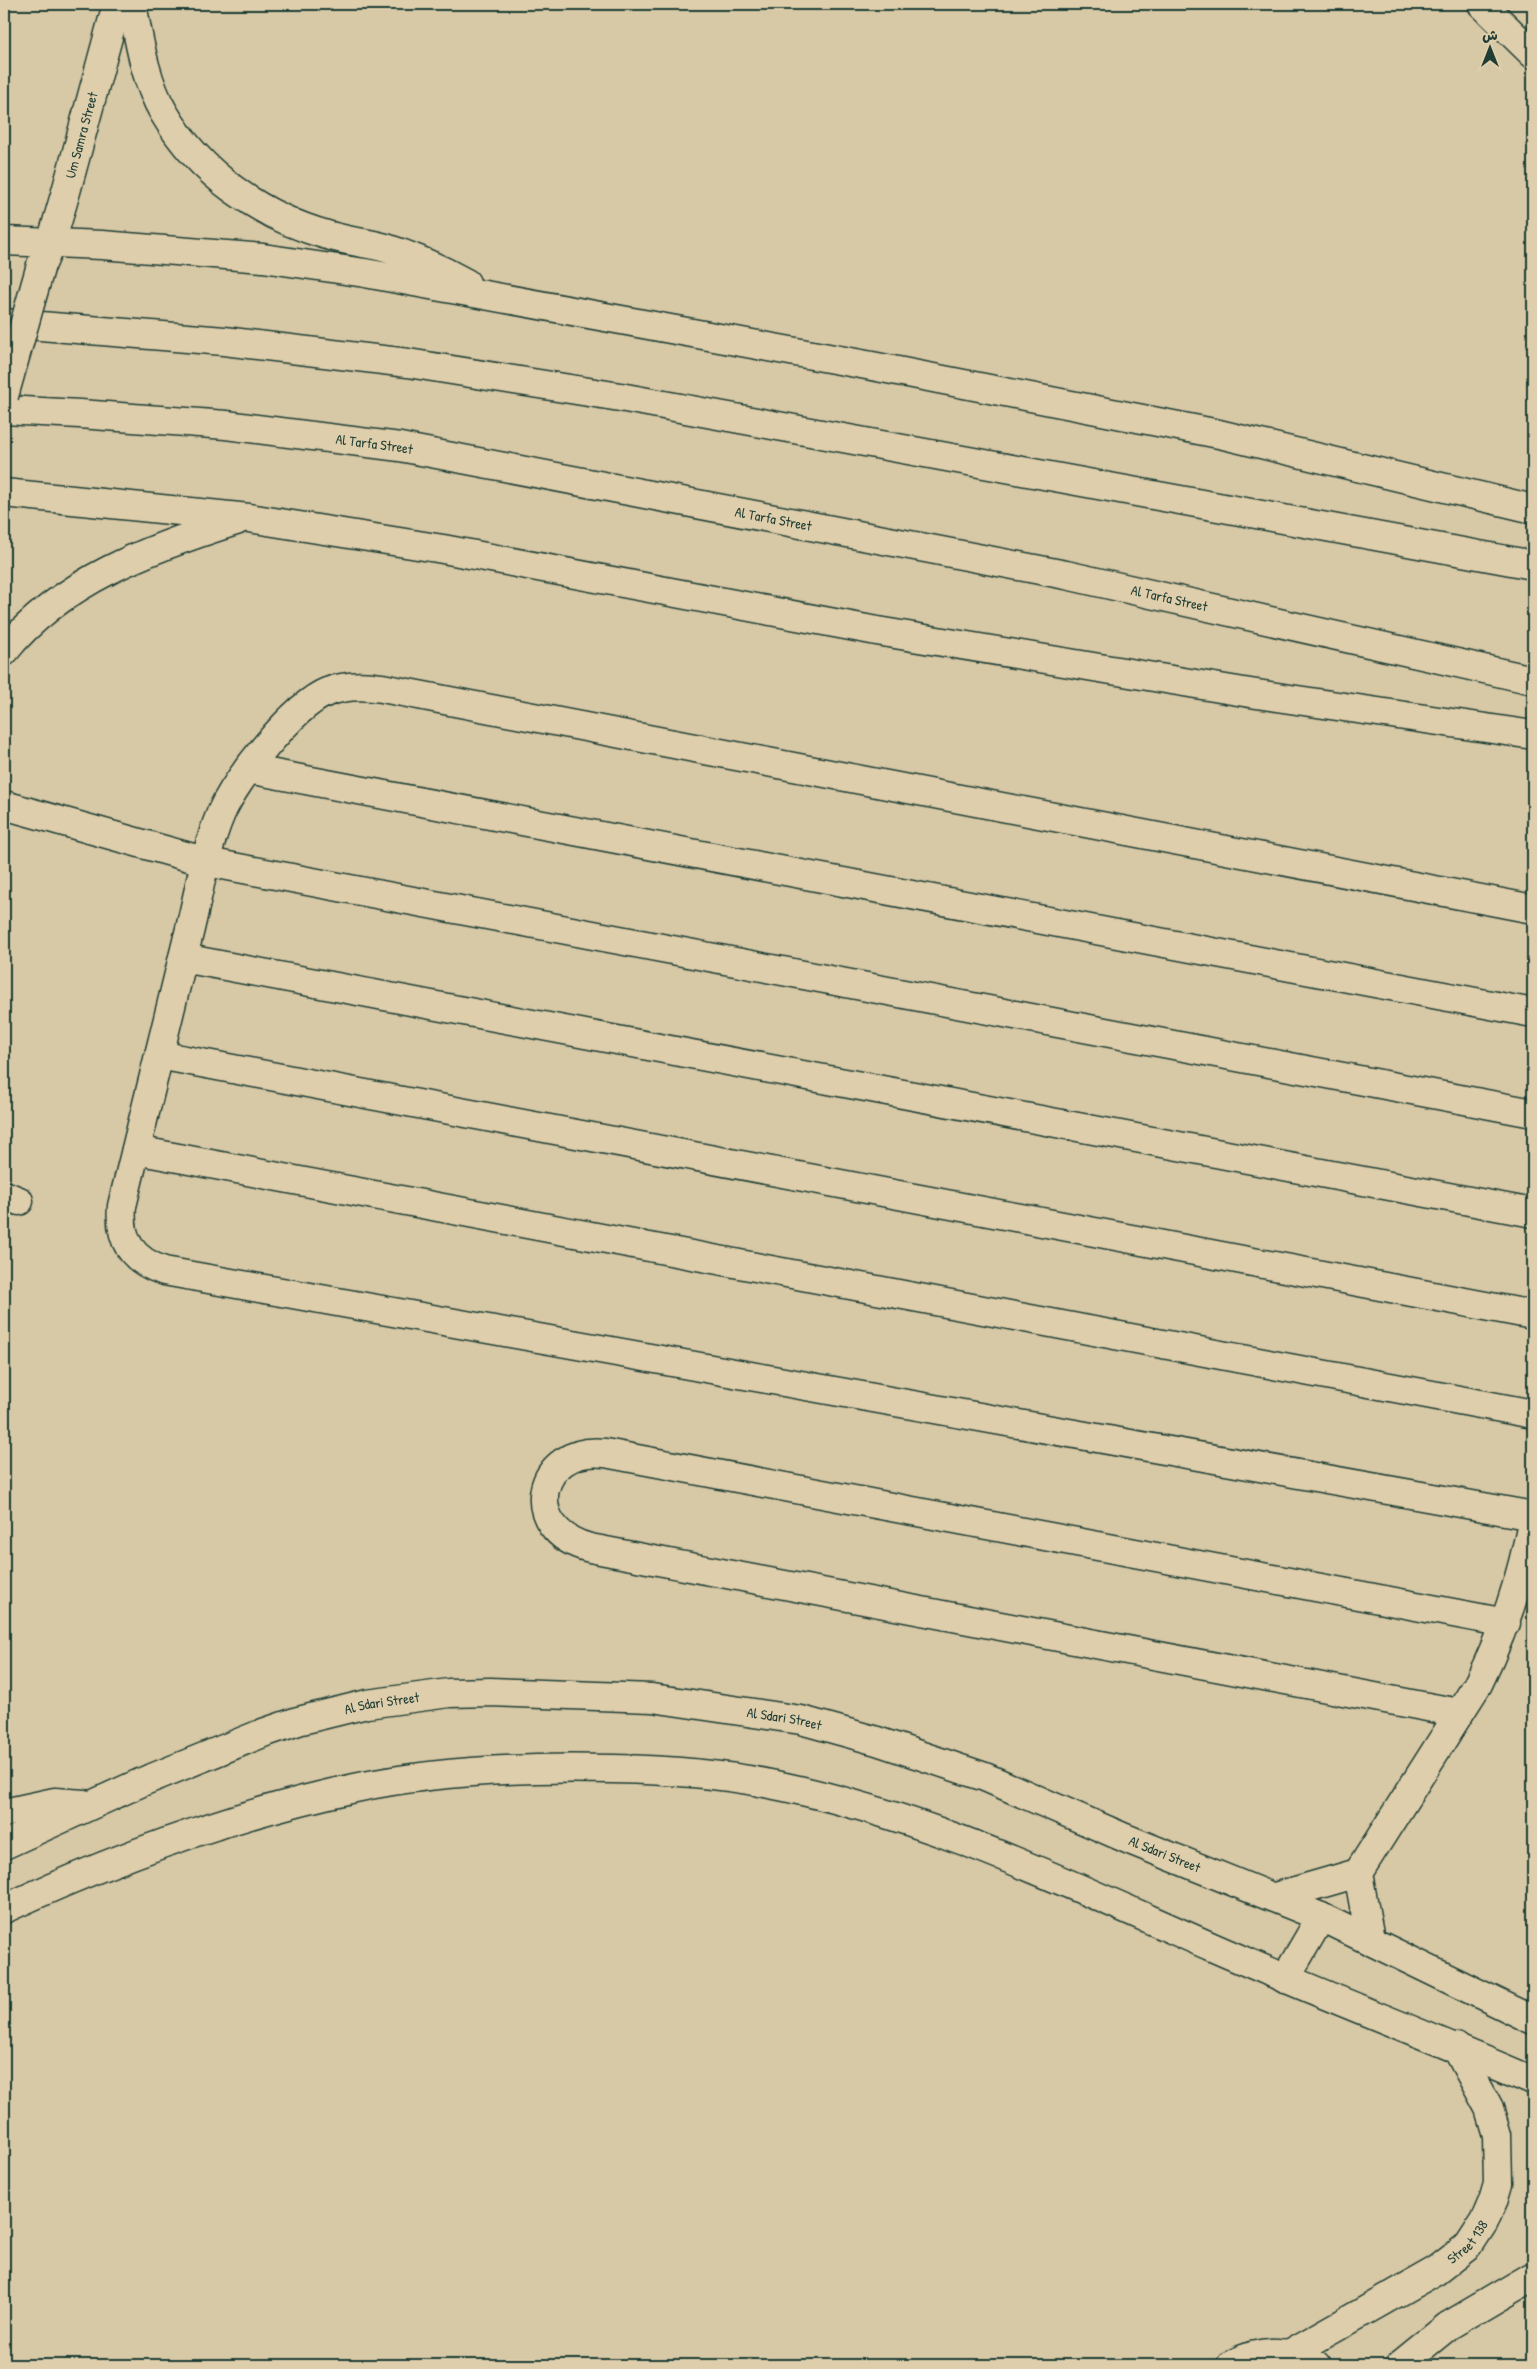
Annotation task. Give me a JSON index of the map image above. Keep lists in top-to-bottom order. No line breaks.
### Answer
{"streets":{"main road":["Um Samra Street","Al Tarfa Street","Al Sdari Street","Street 138"]},"north":"top"}
